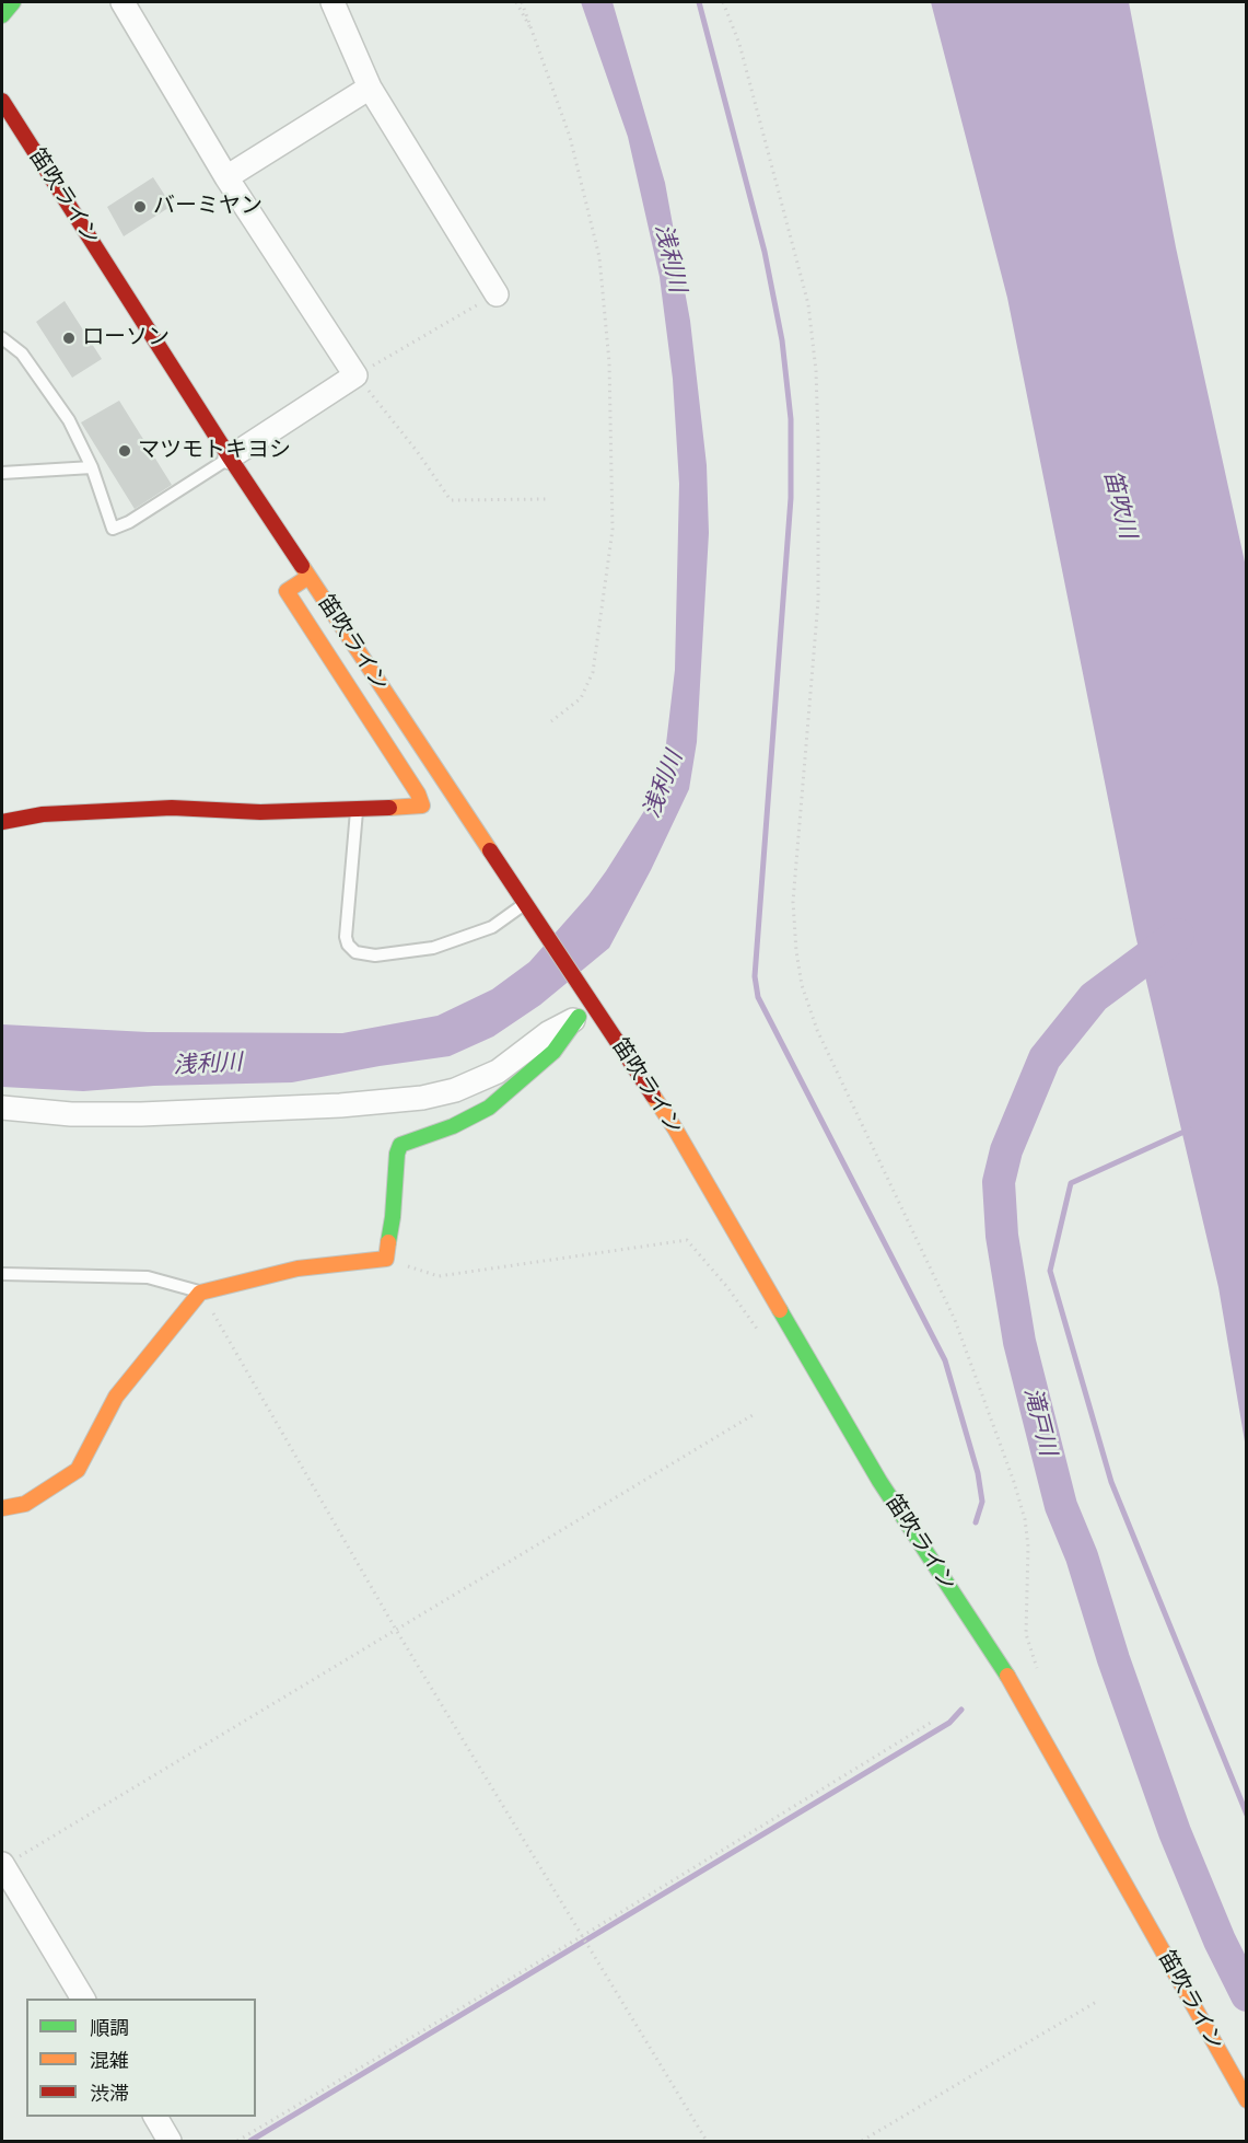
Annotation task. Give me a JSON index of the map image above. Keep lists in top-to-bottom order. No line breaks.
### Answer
{"streets":{"main road":["笛吹ライン"]},"water":["浅利川","笛吹川","滝戸川"],"places":["バーミヤン","ローソン","マツモトキヨシ"],"legend":["順調","混雑","渋滞"]}
